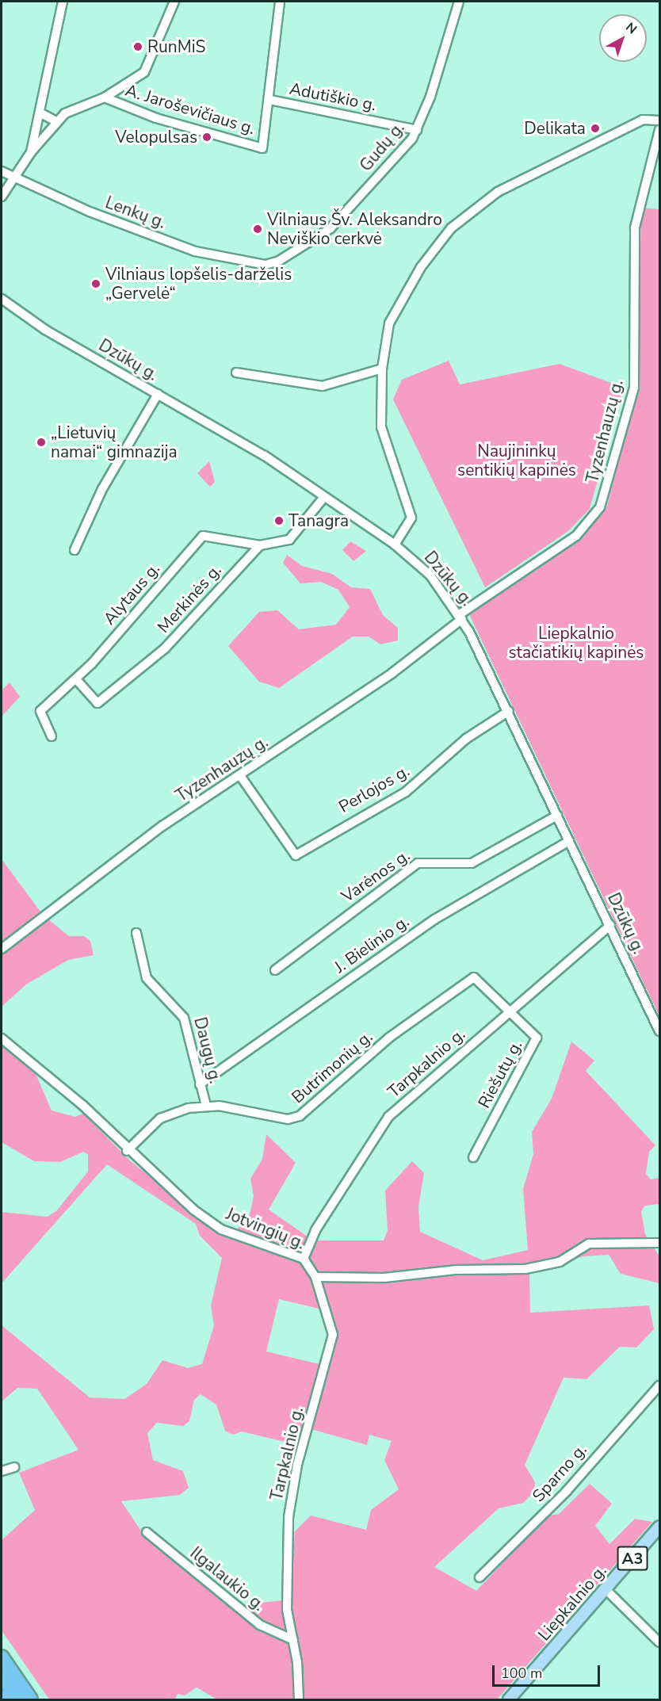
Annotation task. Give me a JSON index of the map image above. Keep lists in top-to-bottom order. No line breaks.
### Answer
{"streets":{"main road":["A3","Liepkalnio g."],"street":["Adutiškio g.","A. Jaroševičiaus g.","Gudų g.","Lenkų g.","Dzūkų g.","Tyzenhauzų g.","Alytaus g.","Merkinės g.","Perlojos g.","Varėnos g.","J. Bielinio g.","Daugų g.","Tarpkalnio g.","Butrimonių g.","Riešutų g.","Jotvingių g.","Sparno g.","Ilgalaukio g."]},"crossings":[["Adutiškio g.","A. Jaroševičiaus g."],["Adutiškio g.","Gudų g."],["Gudų g.","Lenkų g."],["Dzūkų g.","Tyzenhauzų g."],["Dzūkų g.","Perlojos g."],["Dzūkų g.","Varėnos g."],["Dzūkų g.","J. Bielinio g."],["Dzūkų g.","Tarpkalnio g."],["Tyzenhauzų g.","Perlojos g."],["Alytaus g.","Merkinės g."],["J. Bielinio g.","Daugų g."],["Daugų g.","Butrimonių g."],["Tarpkalnio g.","Butrimonių g."],["Tarpkalnio g.","Riešutų g."],["Tarpkalnio g.","Jotvingių g."],["Tarpkalnio g.","Ilgalaukio g."],["Butrimonių g.","Riešutų g."],["Butrimonių g.","Jotvingių g."]],"parks":["Naujininkų sentikių kapinės","Liepkalnio stačiatikių kapinės"],"places":["RunMiS","Delikata","Velopulsas","Vilniaus Šv. Aleksandro Neviškio cerkvė","Vilniaus lopšelis-darželis „Gervelė“","„Lietuvių namai“ gimnazija","Tanagra"],"scale_bar":"100 m","north":"top right"}
